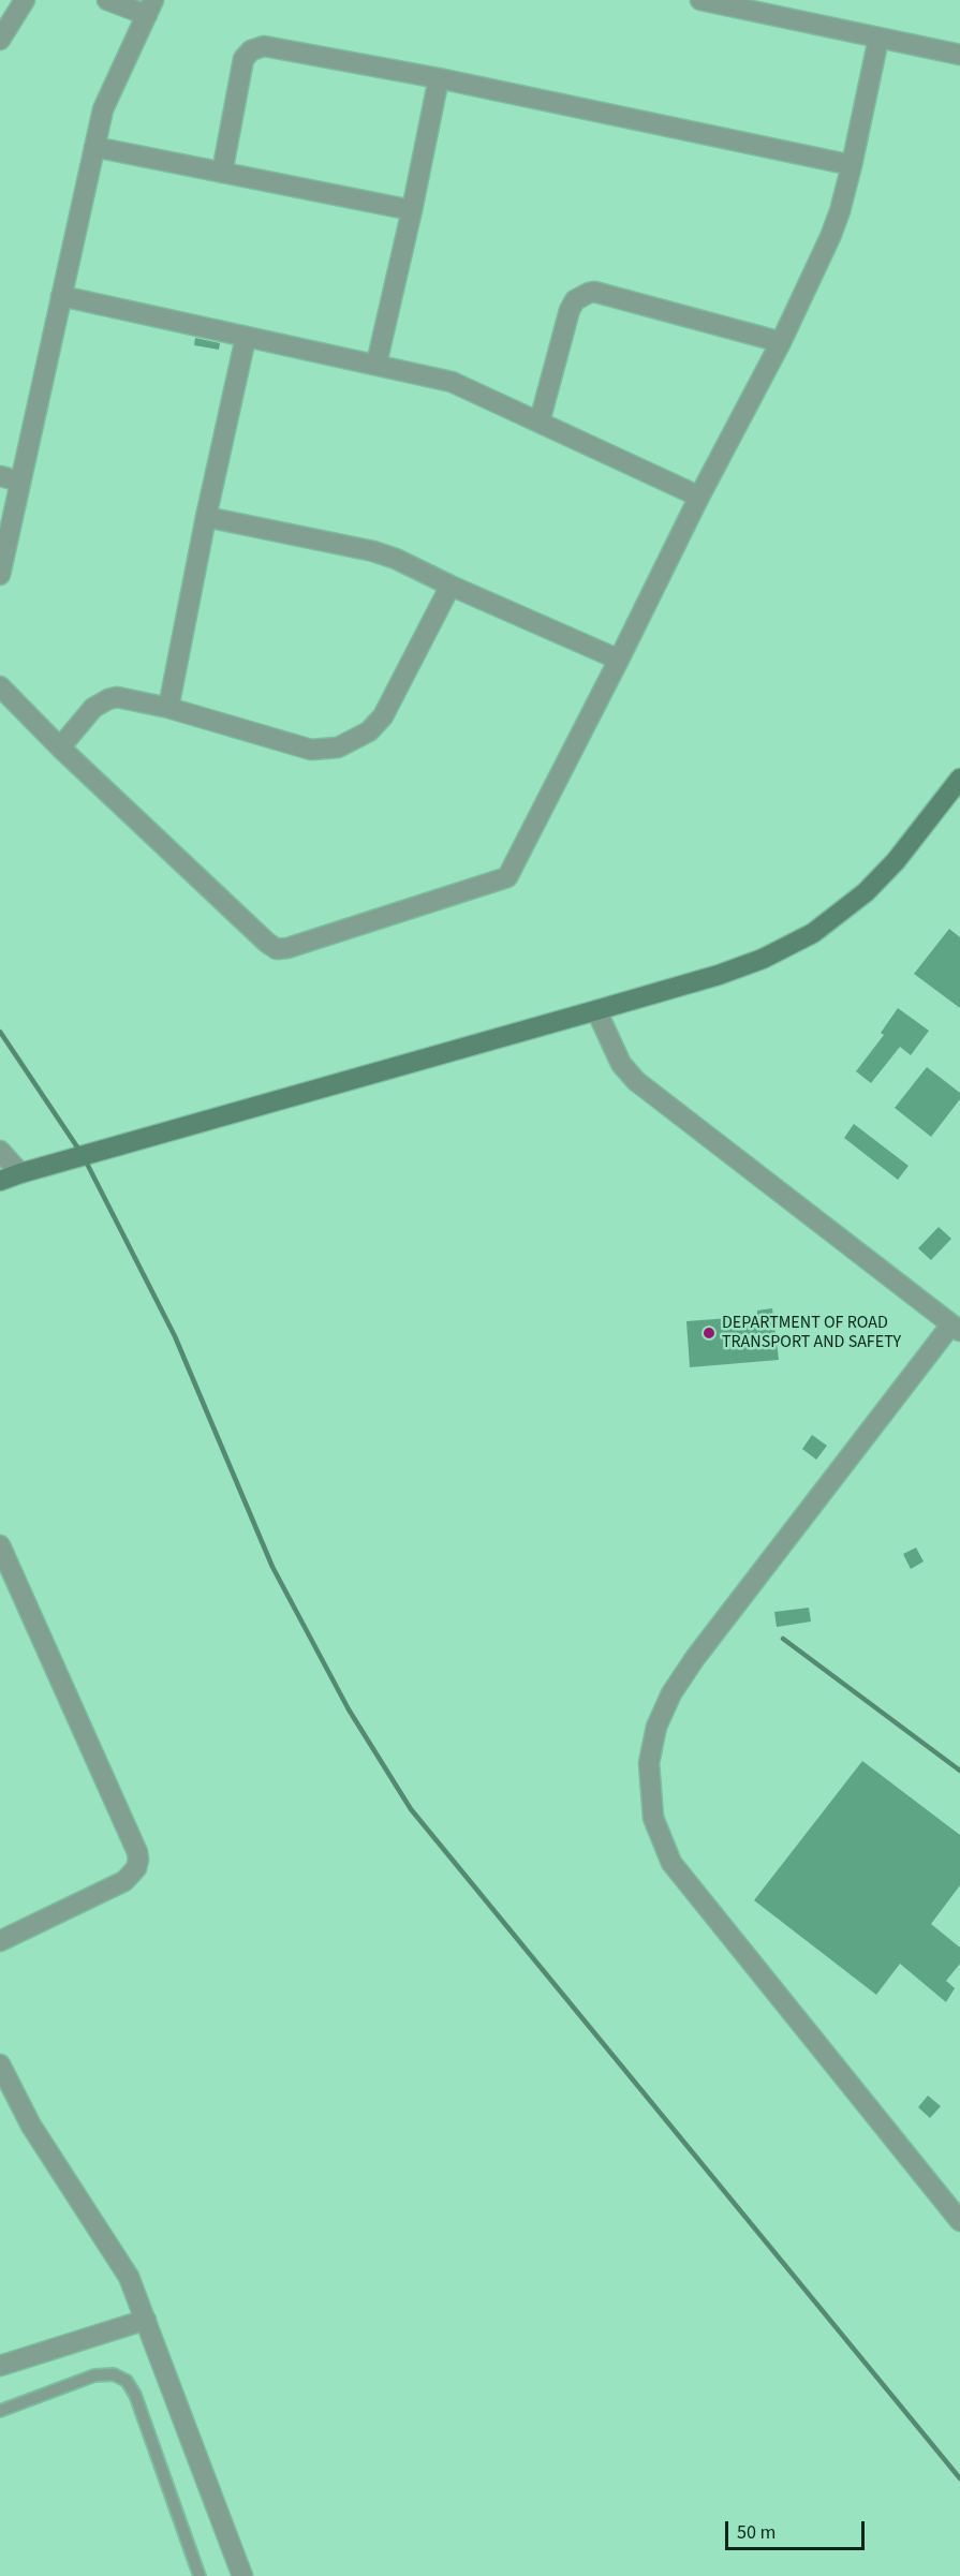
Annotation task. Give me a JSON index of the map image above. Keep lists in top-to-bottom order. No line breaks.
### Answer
{"places":["DEPARTMENT OF ROAD TRANSPORT AND SAFETY"],"scale_bar":"50 m"}
